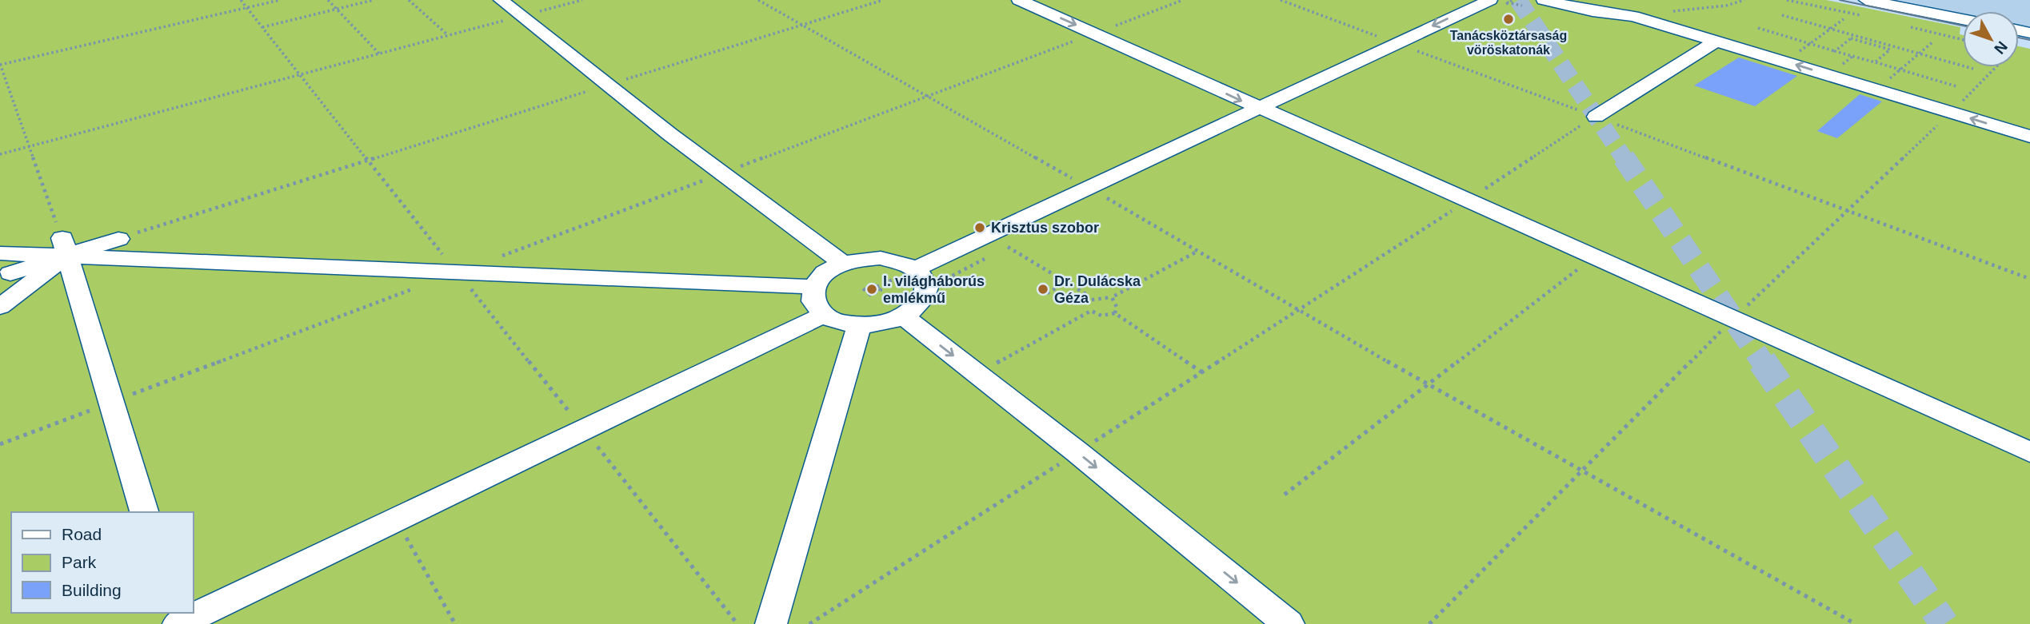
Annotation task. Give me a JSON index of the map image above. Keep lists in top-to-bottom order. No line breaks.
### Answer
{"places":["Tanácsköztársaság vöröskatonák","Krisztus szobor","I. világháborús emlékmű","Dr. Dulácska Géza"],"legend":["Road","Park","Building"],"north":"bottom right"}
